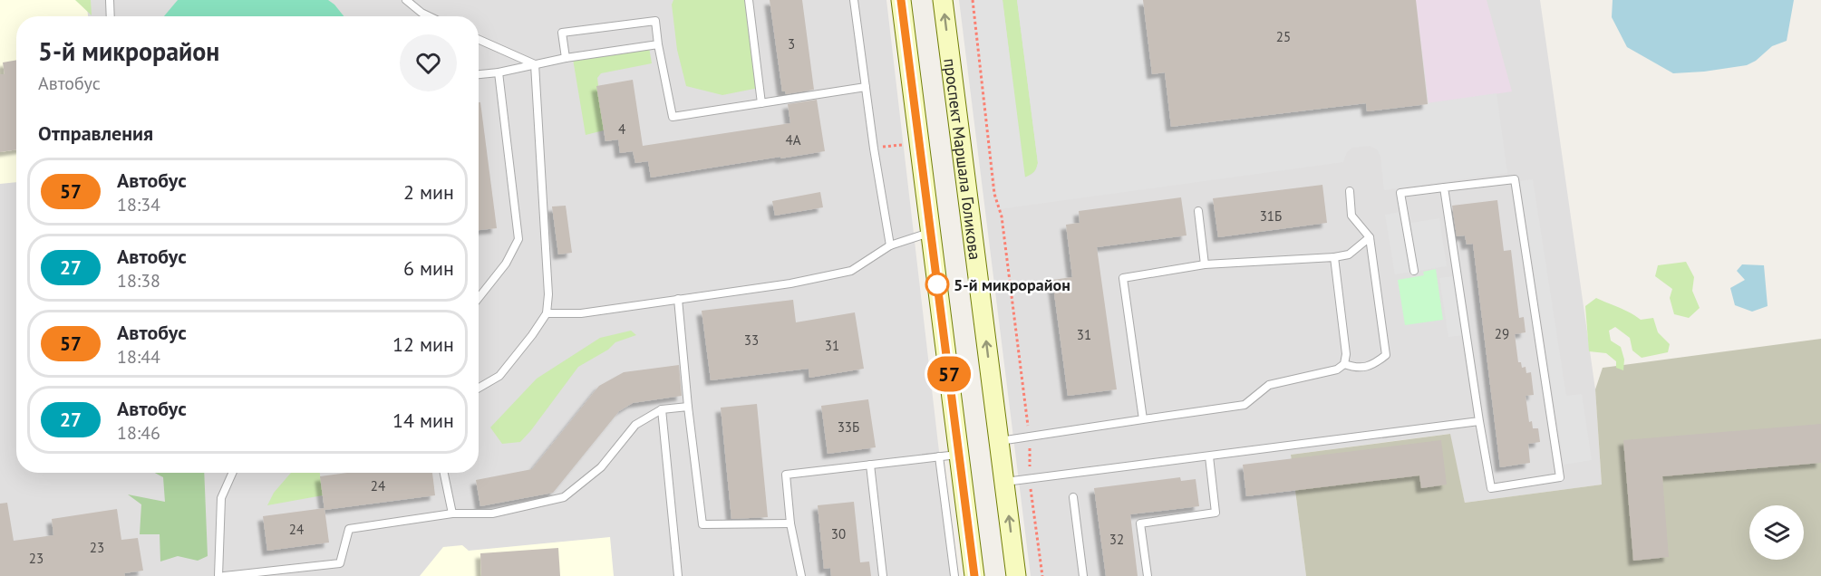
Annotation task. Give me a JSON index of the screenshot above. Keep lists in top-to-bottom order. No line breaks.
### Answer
{"streets":{"main road":["проспект Маршала Голикова"]},"places":["5-й микрорайон"],"lines":["bus line 57"],"house_numbers":["25","3","4","4А","31Б","29","31","33","31","33Б","24","24","30","32","23","23"],"page":{"on_map":"57","heading":[["5-й микрорайон","Автобус"],"Отправления"],"list":[{"mark":"57","name":"Автобус","note":"18:34","value":"2 мин"},{"mark":"27","name":"Автобус","note":"18:38","value":"6 мин"},{"mark":"57","name":"Автобус","note":"18:44","value":"12 мин"},{"mark":"27","name":"Автобус","note":"18:46","value":"14 мин"}]}}
